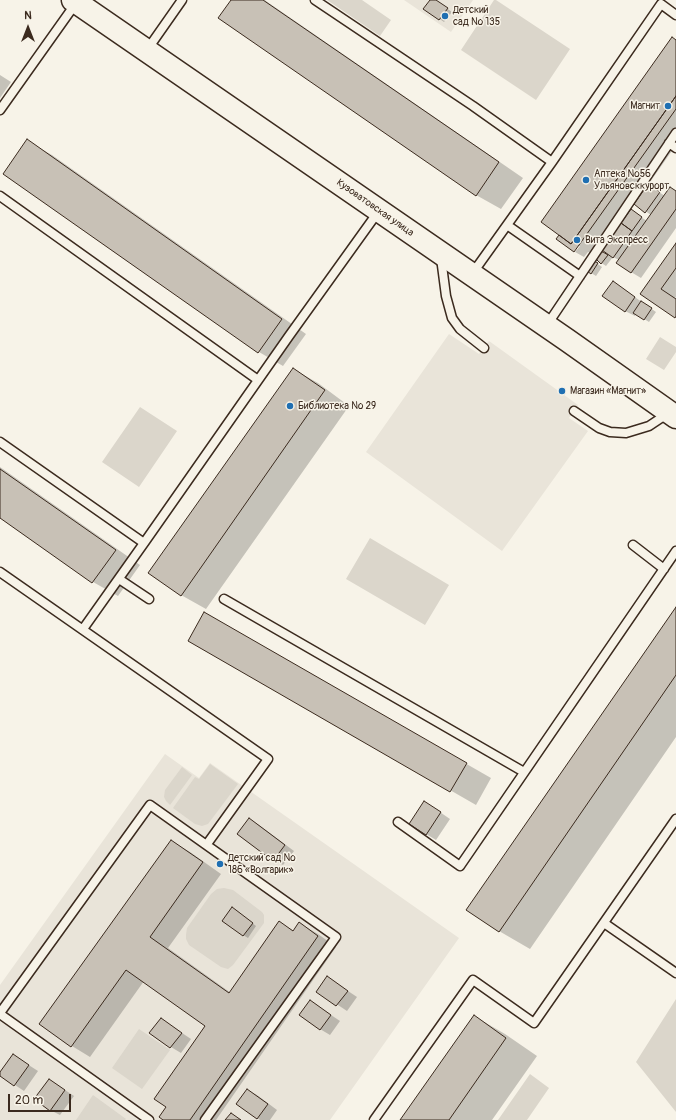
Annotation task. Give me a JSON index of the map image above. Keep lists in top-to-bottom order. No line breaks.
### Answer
{"streets":{"street":["Кузоватовская улица"]},"places":["Детский сад № 135","Магнит","Аптека №56 Ульяновсккурорт","Вита Экспресс","Магазин «Магнит»","Библиотека № 29","Детский сад № 186 «Волгарик»"],"scale_bar":"20 m","north":"top"}
